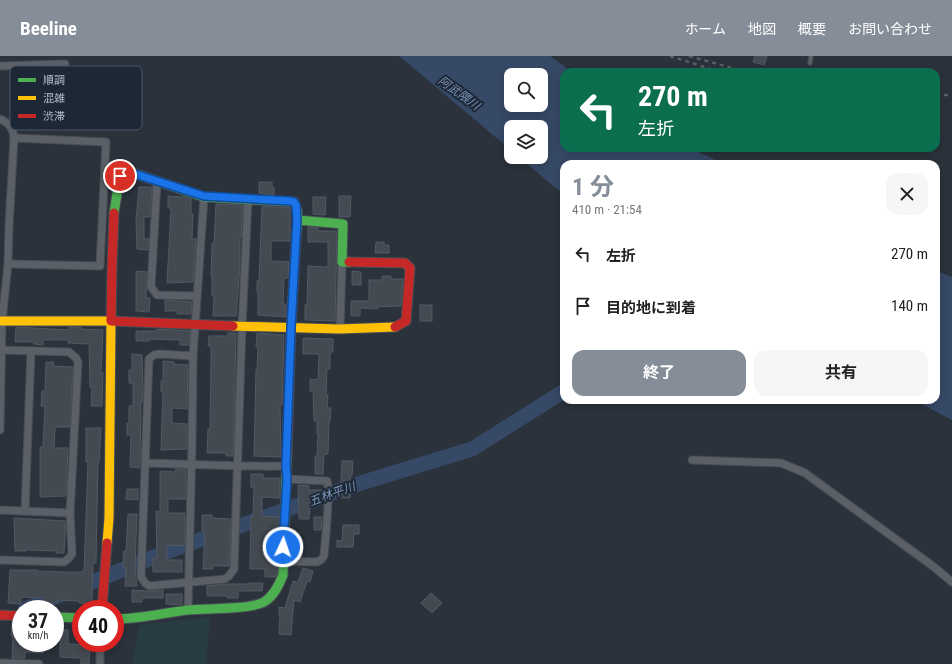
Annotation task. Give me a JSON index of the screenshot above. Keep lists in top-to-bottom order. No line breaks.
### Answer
{"water":["阿武隈川","五林平川"],"legend":["順調","混雑","渋滞"],"page":{"header":"Beeline","nav":["ホーム","地図","概要","お問い合わせ"],"turn":["270 m","左折"],"heading":["1 分","410 m · 21:54"],"list":[{"name":"左折","value":"270 m"},{"name":"目的地に到着","value":"140 m"}],"buttons":["終了","共有"],"speed":"37 km/h","limit":"40"}}
